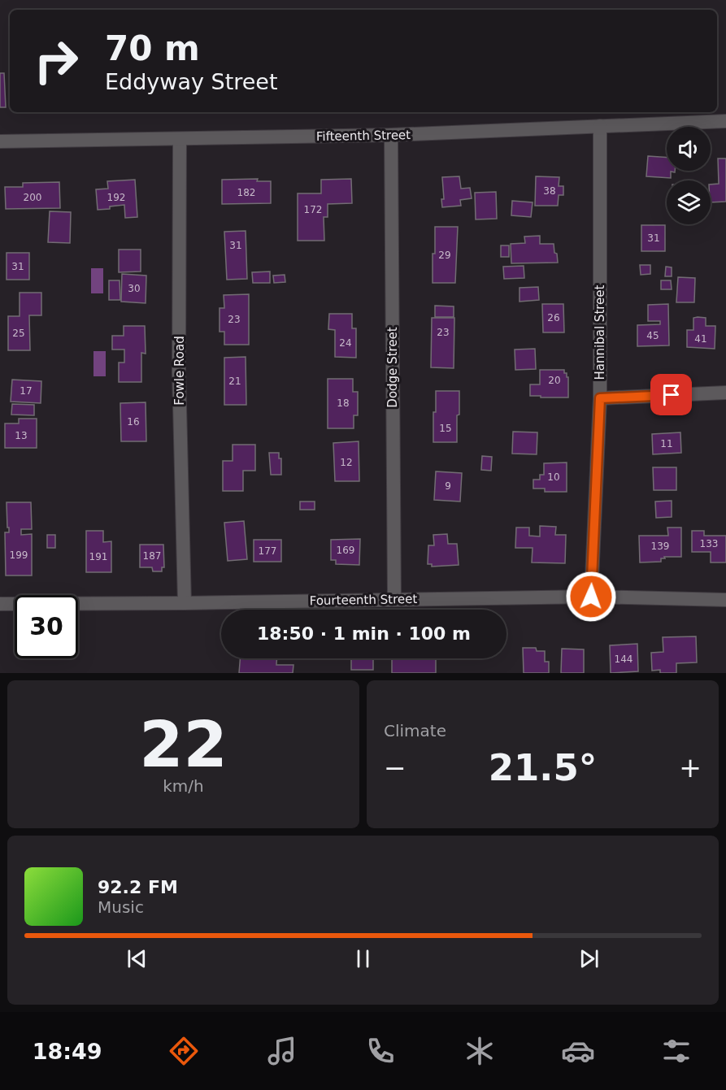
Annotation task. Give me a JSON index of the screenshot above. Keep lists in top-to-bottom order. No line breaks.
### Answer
{"streets":{"street":["Fifteenth Street","Hannibal Street","Dodge Street","Fowle Road","Fourteenth Street"]},"crossings":[["Fifteenth Street","Hannibal Street"],["Fifteenth Street","Dodge Street"],["Fifteenth Street","Fowle Road"],["Hannibal Street","Fourteenth Street"],["Dodge Street","Fourteenth Street"],["Fowle Road","Fourteenth Street"]],"house_numbers":["38","182","200","192","172","31","31","29","31","30","26","23","23","25","45","41","24","20","21","17","18","16","15","13","11","12","10","9","133","139","169","177","199","187","191","144"],"page":{"turn":["70 m","Eddyway Street"],"limit":"30","trip":"18:50 · 1 min · 100 m","tile":[["22","km/h"],"Climate"],"heat":["−","21.5°","+"],"song":["92.2 FM","Music"],"tabs":"18:49"}}
